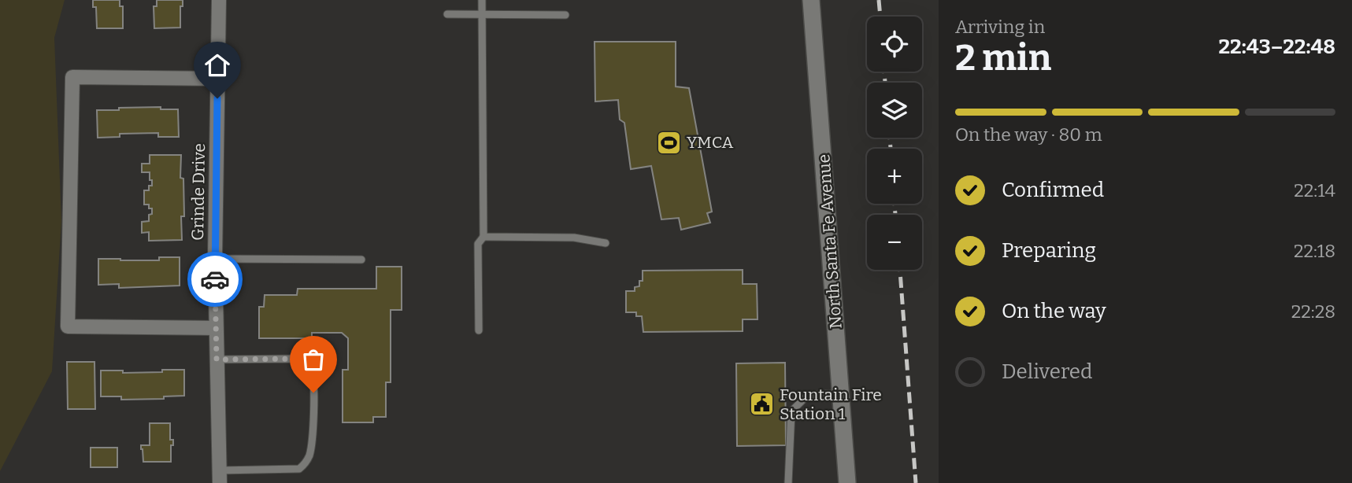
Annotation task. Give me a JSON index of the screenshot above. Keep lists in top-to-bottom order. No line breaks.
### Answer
{"streets":{"main road":["North Santa Fe Avenue"],"street":["Grinde Drive"]},"places":{"sports":["YMCA"],"public building":["Fountain Fire Station 1"]},"page":{"heading":["2 min","Arriving in","22:43–22:48"],"map_buttons":["+","−"],"bar":"On the way · 80 m","list":[["Confirmed","22:14"],["Preparing","22:18"],["On the way","22:28"],"Delivered"]}}
